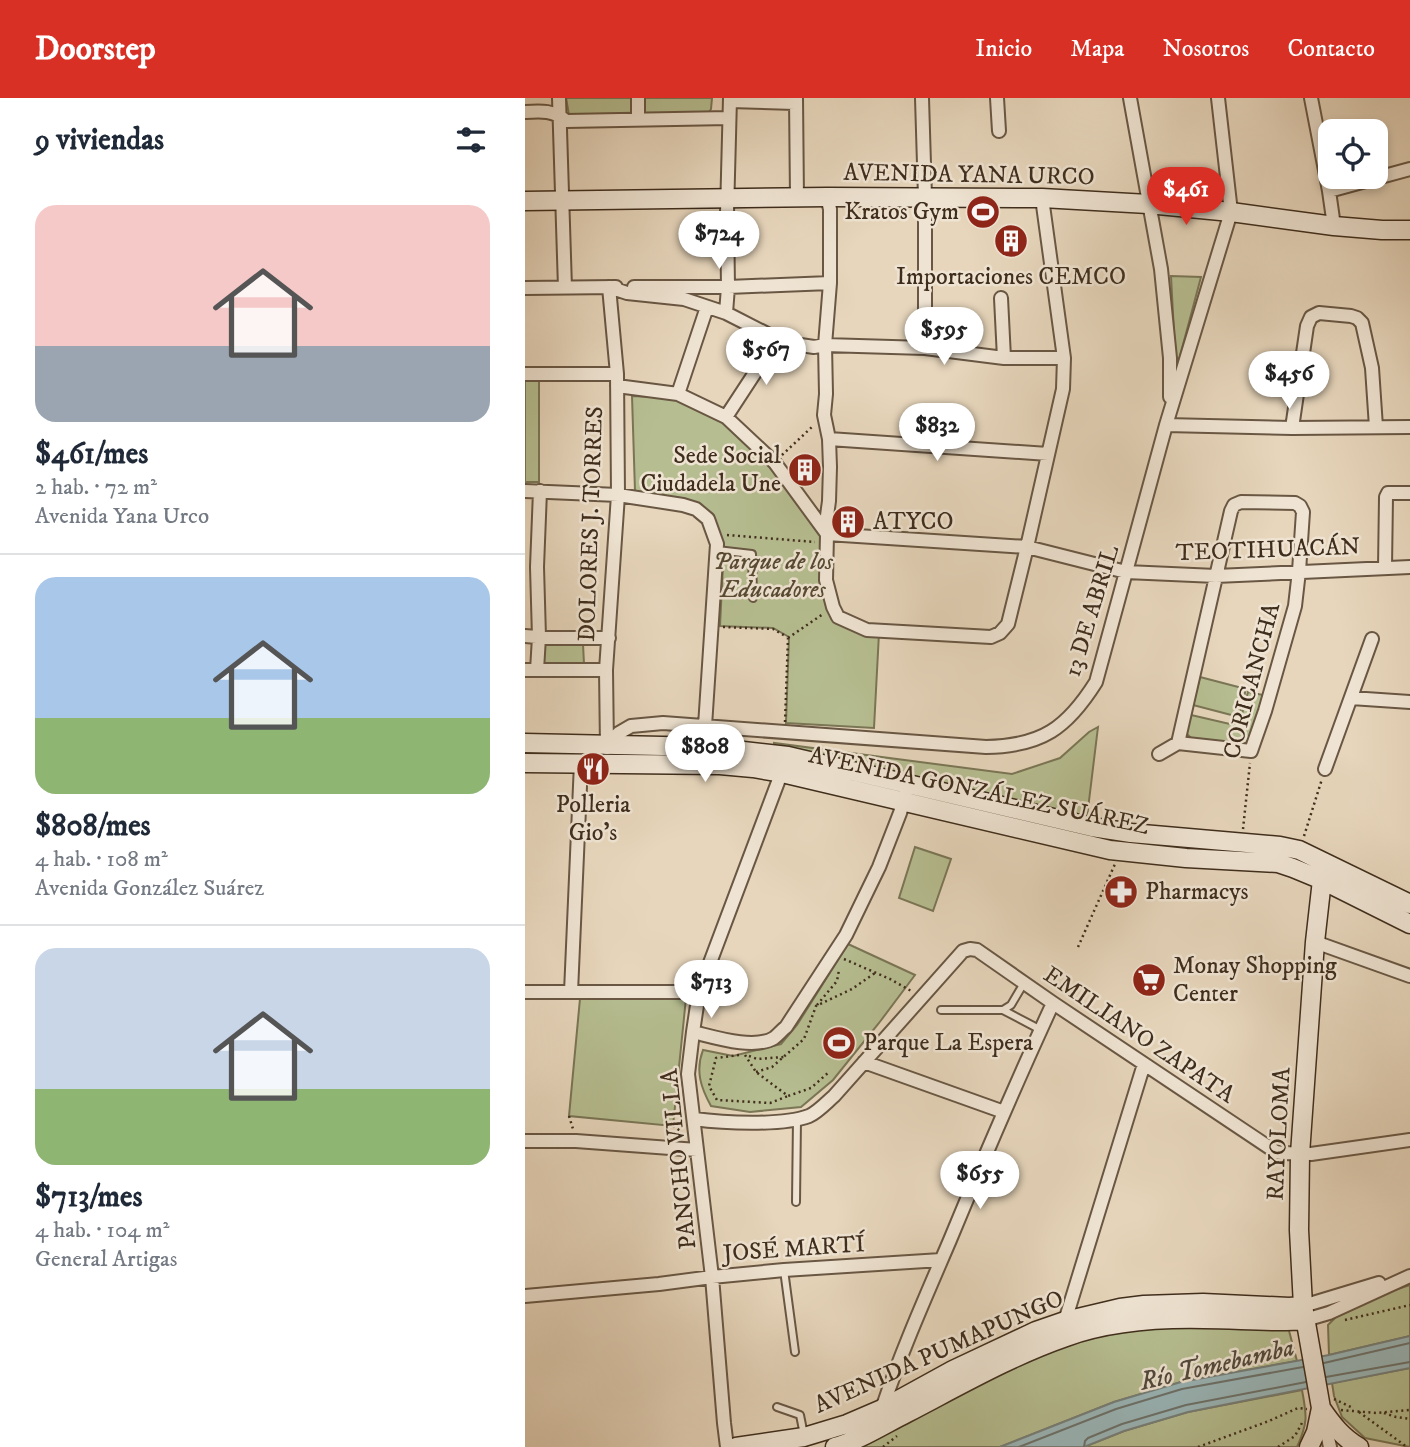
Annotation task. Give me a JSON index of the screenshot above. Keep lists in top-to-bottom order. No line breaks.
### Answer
{"streets":{"main road":["AVENIDA YANA URCO","AVENIDA GONZÁLEZ SUÁREZ","RAYOLOMA","AVENIDA PUMAPUNGO"],"street":["DOLORES J. TORRES","TEOTIHUACÁN","13 DE ABRIL","CORICANCHA","EMILIANO ZAPATA","PANCHO VILLA","JOSÉ MARTÍ"]},"crossings":[["AVENIDA YANA URCO","13 DE ABRIL"],["DOLORES J. TORRES","13 DE ABRIL"],["DOLORES J. TORRES","AVENIDA GONZÁLEZ SUÁREZ"],["TEOTIHUACÁN","13 DE ABRIL"],["TEOTIHUACÁN","CORICANCHA"],["13 DE ABRIL","AVENIDA GONZÁLEZ SUÁREZ"],["CORICANCHA","AVENIDA GONZÁLEZ SUÁREZ"],["AVENIDA GONZÁLEZ SUÁREZ","RAYOLOMA"],["AVENIDA GONZÁLEZ SUÁREZ","PANCHO VILLA"],["EMILIANO ZAPATA","RAYOLOMA"],["RAYOLOMA","AVENIDA PUMAPUNGO"],["PANCHO VILLA","JOSÉ MARTÍ"]],"water":["Río Tomebamba"],"parks":["Parque de los Educadores"],"places":{"sports":["Kratos Gym","Parque La Espera"],"building":["Importaciones CEMCO","Sede Social Ciudadela Une","ATYCO"],"restaurant":["Polleria Gio's"],"pharmacy":["Pharmacys"],"supermarket":["Monay Shopping Center"]},"page":{"header":"Doorstep","nav":["Inicio","Mapa","Nosotros","Contacto"],"heading":"9 viviendas","price":["$461","$724","$595","$567","$456","$832","$808","$713","$655"],"list":[{"name":"$461/mes","note":"2 hab. · 72 m² · Avenida Yana Urco"},{"name":"$808/mes","note":"4 hab. · 108 m² · Avenida González Suárez"},{"name":"$713/mes","note":"4 hab. · 104 m² · General Artigas"}]}}
